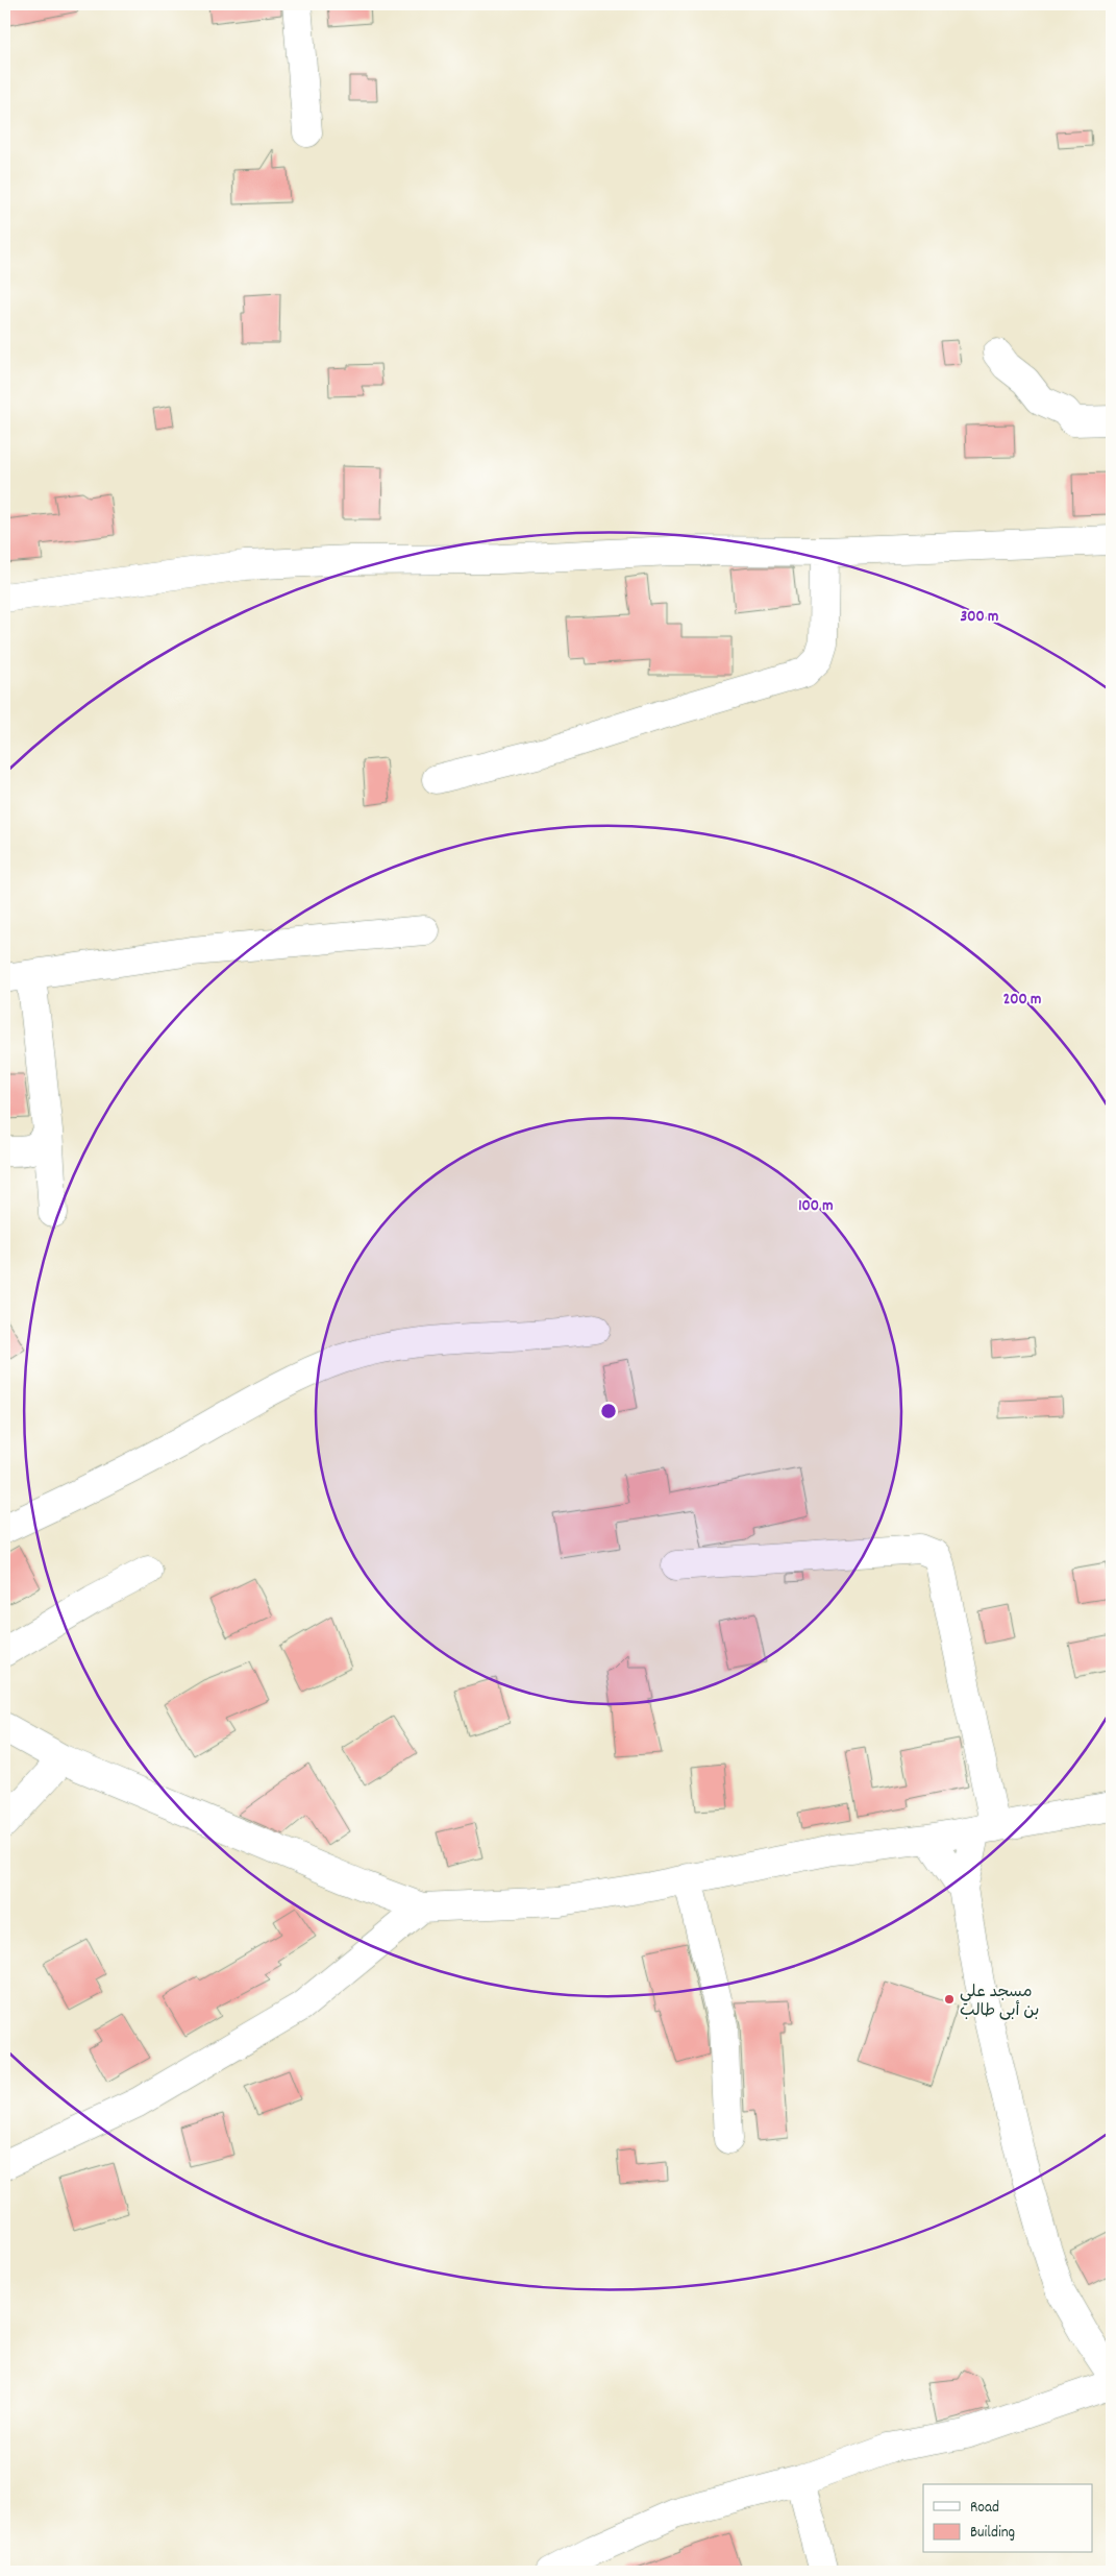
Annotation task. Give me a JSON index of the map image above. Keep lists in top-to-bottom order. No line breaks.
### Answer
{"places":["مسجد علي بن أبى طالب"],"legend":["Road","Building"],"rings":["300 m","200 m","100 m"]}
